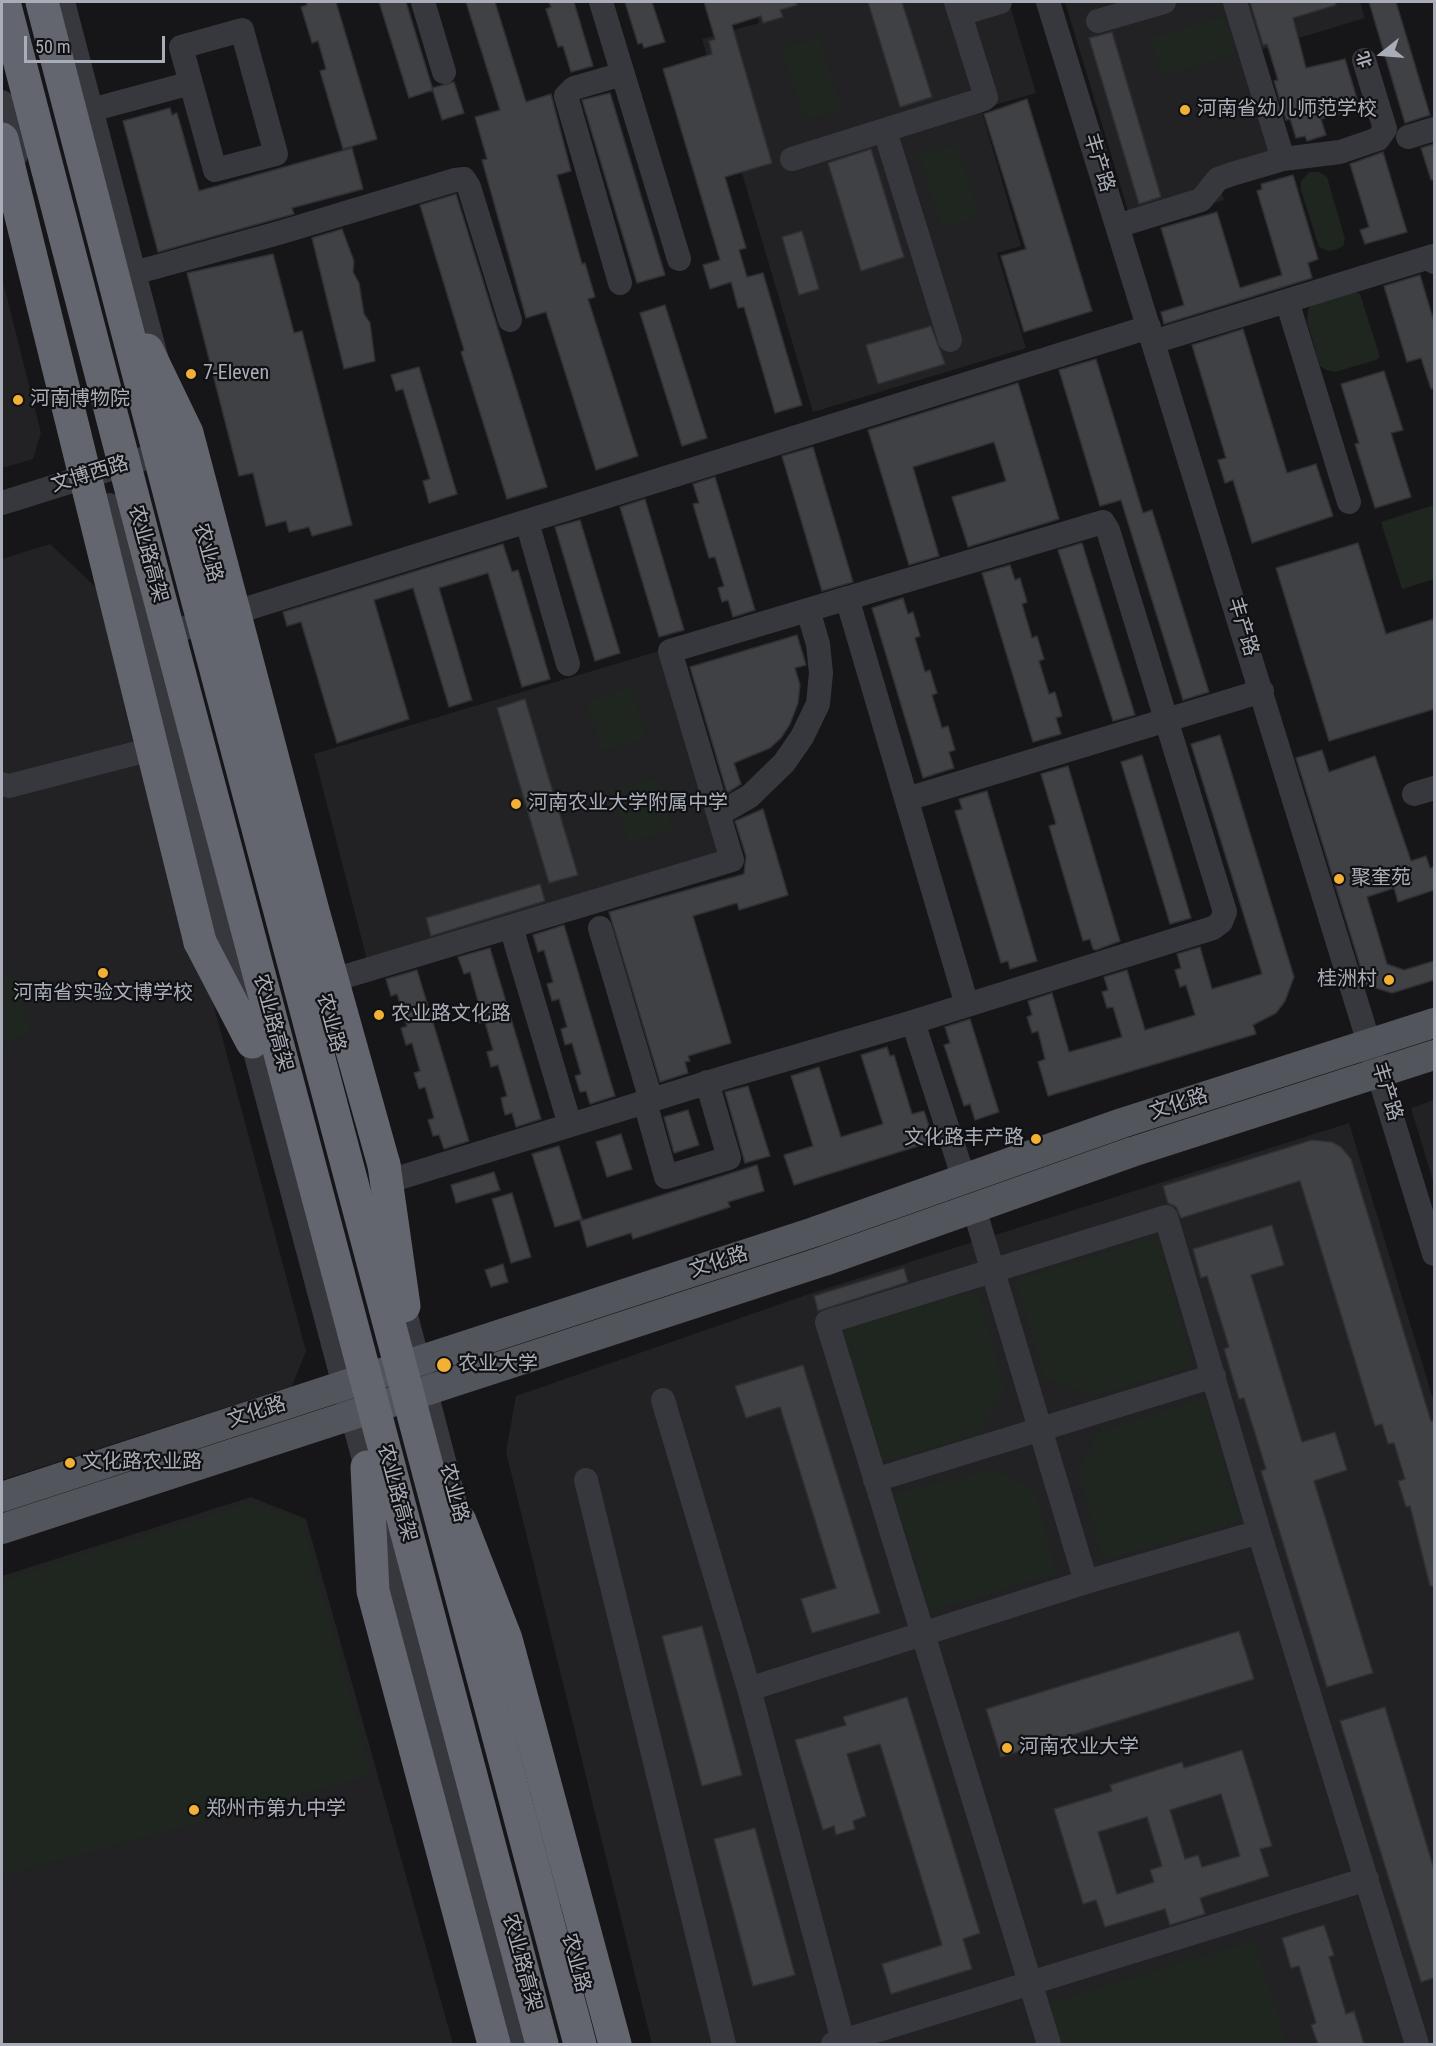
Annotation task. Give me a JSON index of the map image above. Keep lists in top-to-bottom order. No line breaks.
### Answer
{"streets":{"highway":["农业路高架"],"main road":["文化路"],"street":["丰产路","文博西路","农业路"]},"crossings":[["丰产路","文化路"],["文博西路","农业路"],["农业路","农业路高架"],["农业路","文化路"]],"places":["河南省幼儿师范学校","7-Eleven","河南博物院","河南农业大学附属中学","聚奎苑","河南省实验文博学校","桂洲村","农业路文化路","文化路丰产路","农业大学","文化路农业路","河南农业大学","郑州市第九中学"],"scale_bar":"50 m","north":"left"}
